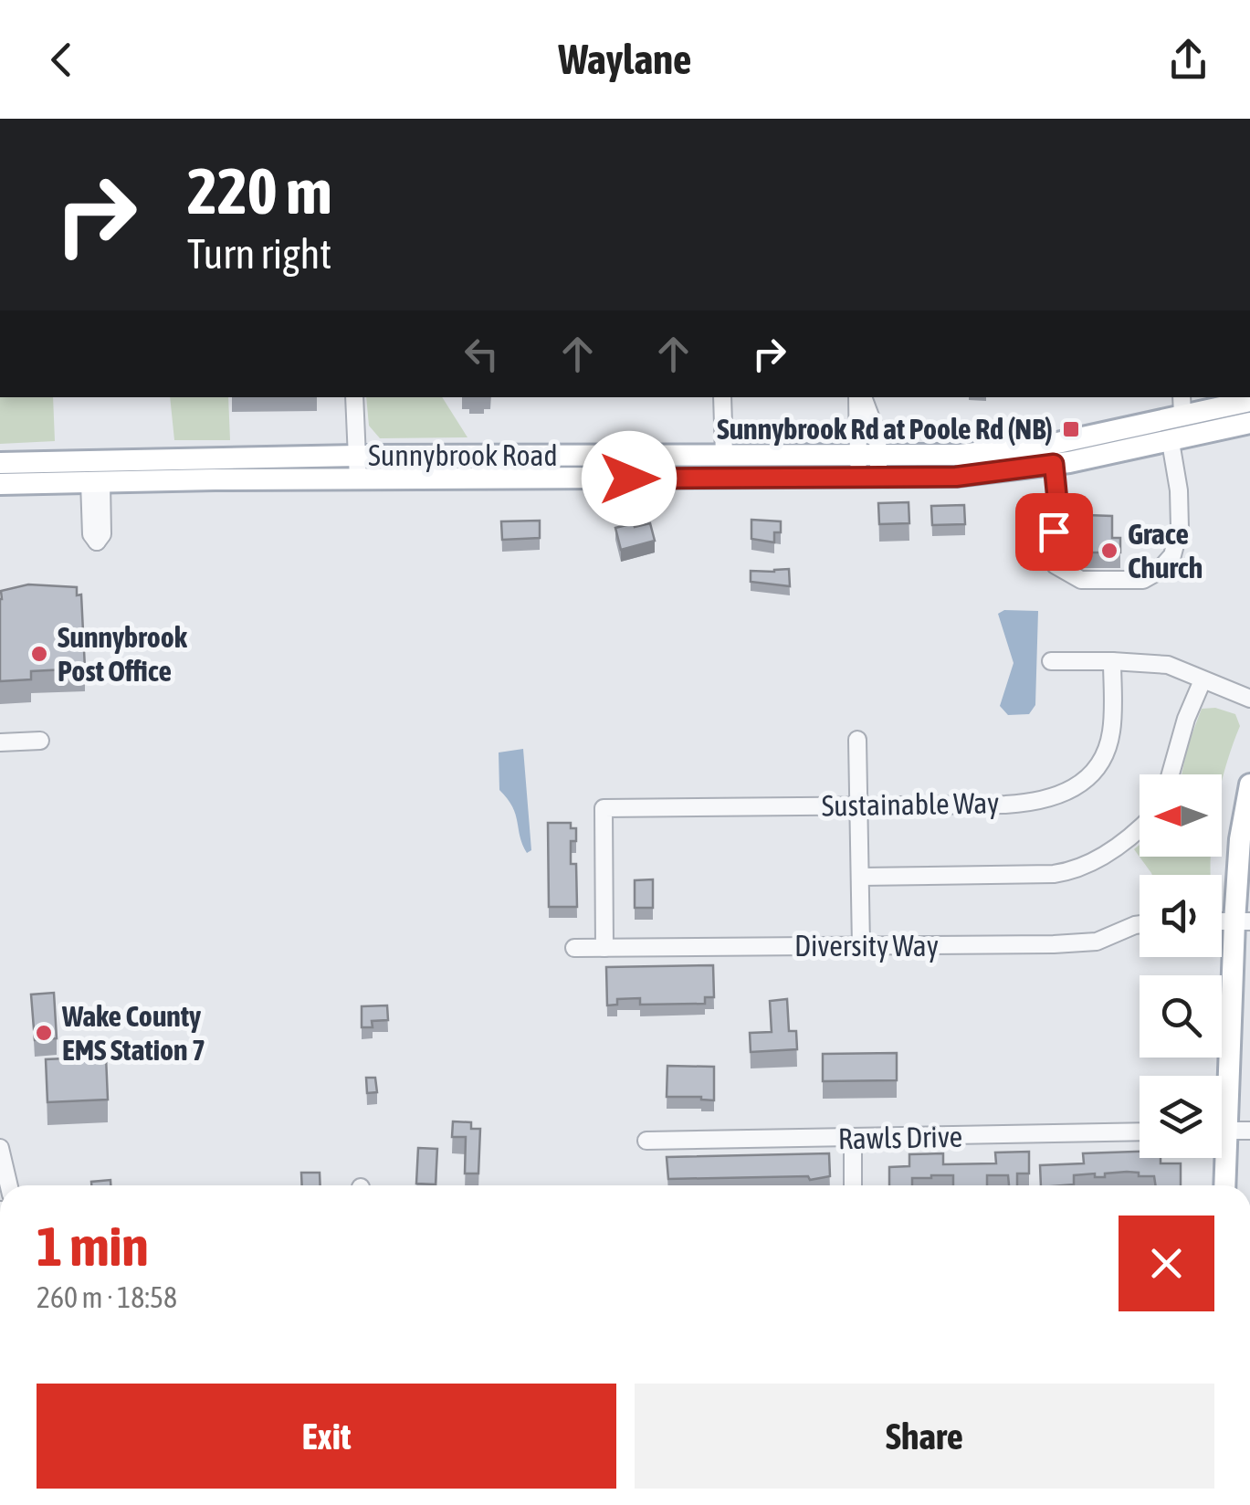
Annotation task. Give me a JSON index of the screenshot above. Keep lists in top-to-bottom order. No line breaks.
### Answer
{"streets":{"main road":["Sunnybrook Road"],"street":["Sustainable Way","Diversity Way","Rawls Drive"]},"crossings":[["Sustainable Way","Diversity Way"]],"places":{"transit":["Sunnybrook Rd at Poole Rd (NB)"],"other":["Grace Church","Sunnybrook Post Office","Wake County EMS Station 7"]},"north":"left","page":{"header":"Waylane","turn":["220 m","Turn right"],"heading":["1 min","260 m · 18:58"],"buttons":["Exit","Share"]}}
